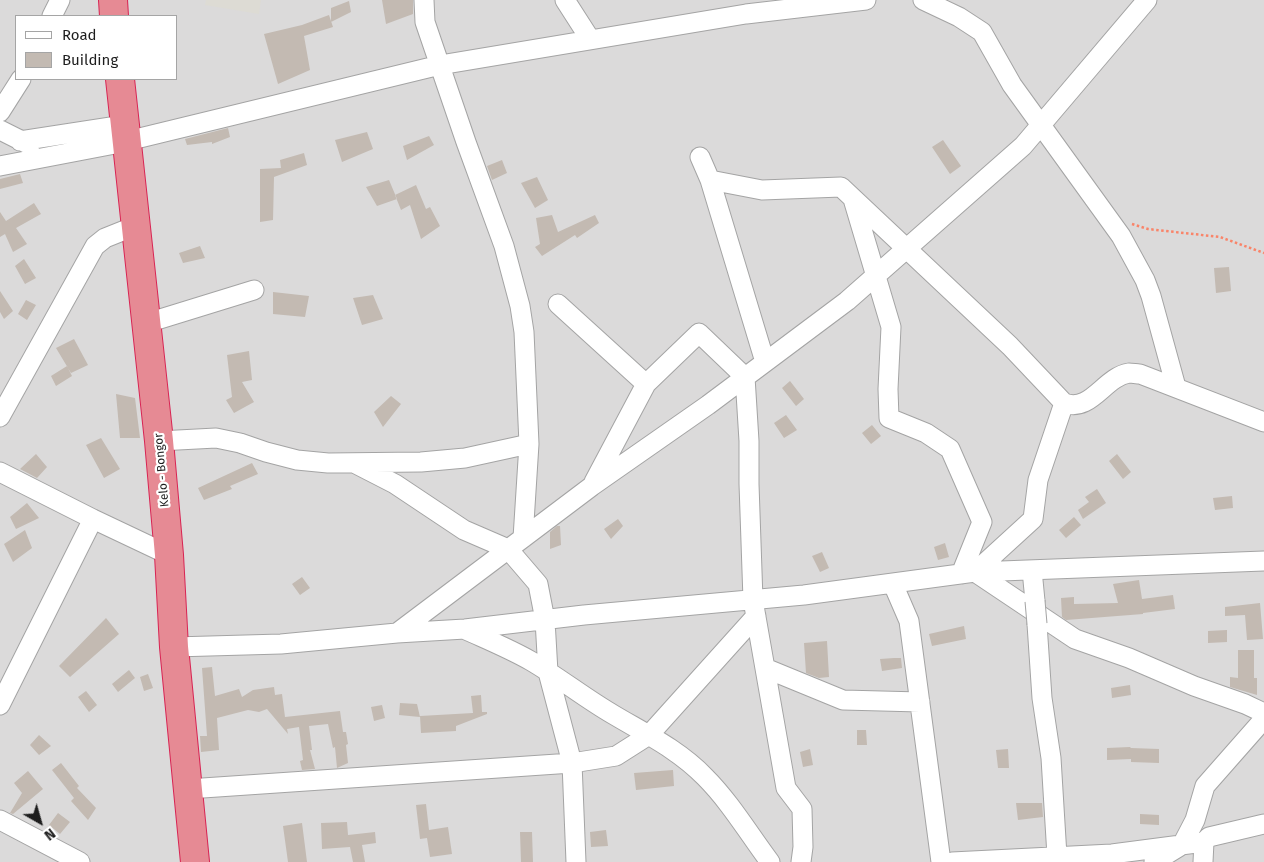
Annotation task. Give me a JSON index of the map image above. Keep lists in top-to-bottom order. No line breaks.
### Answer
{"streets":{"highway":["Kelo - Bongor"]},"legend":["Road","Building"],"north":"bottom right"}
